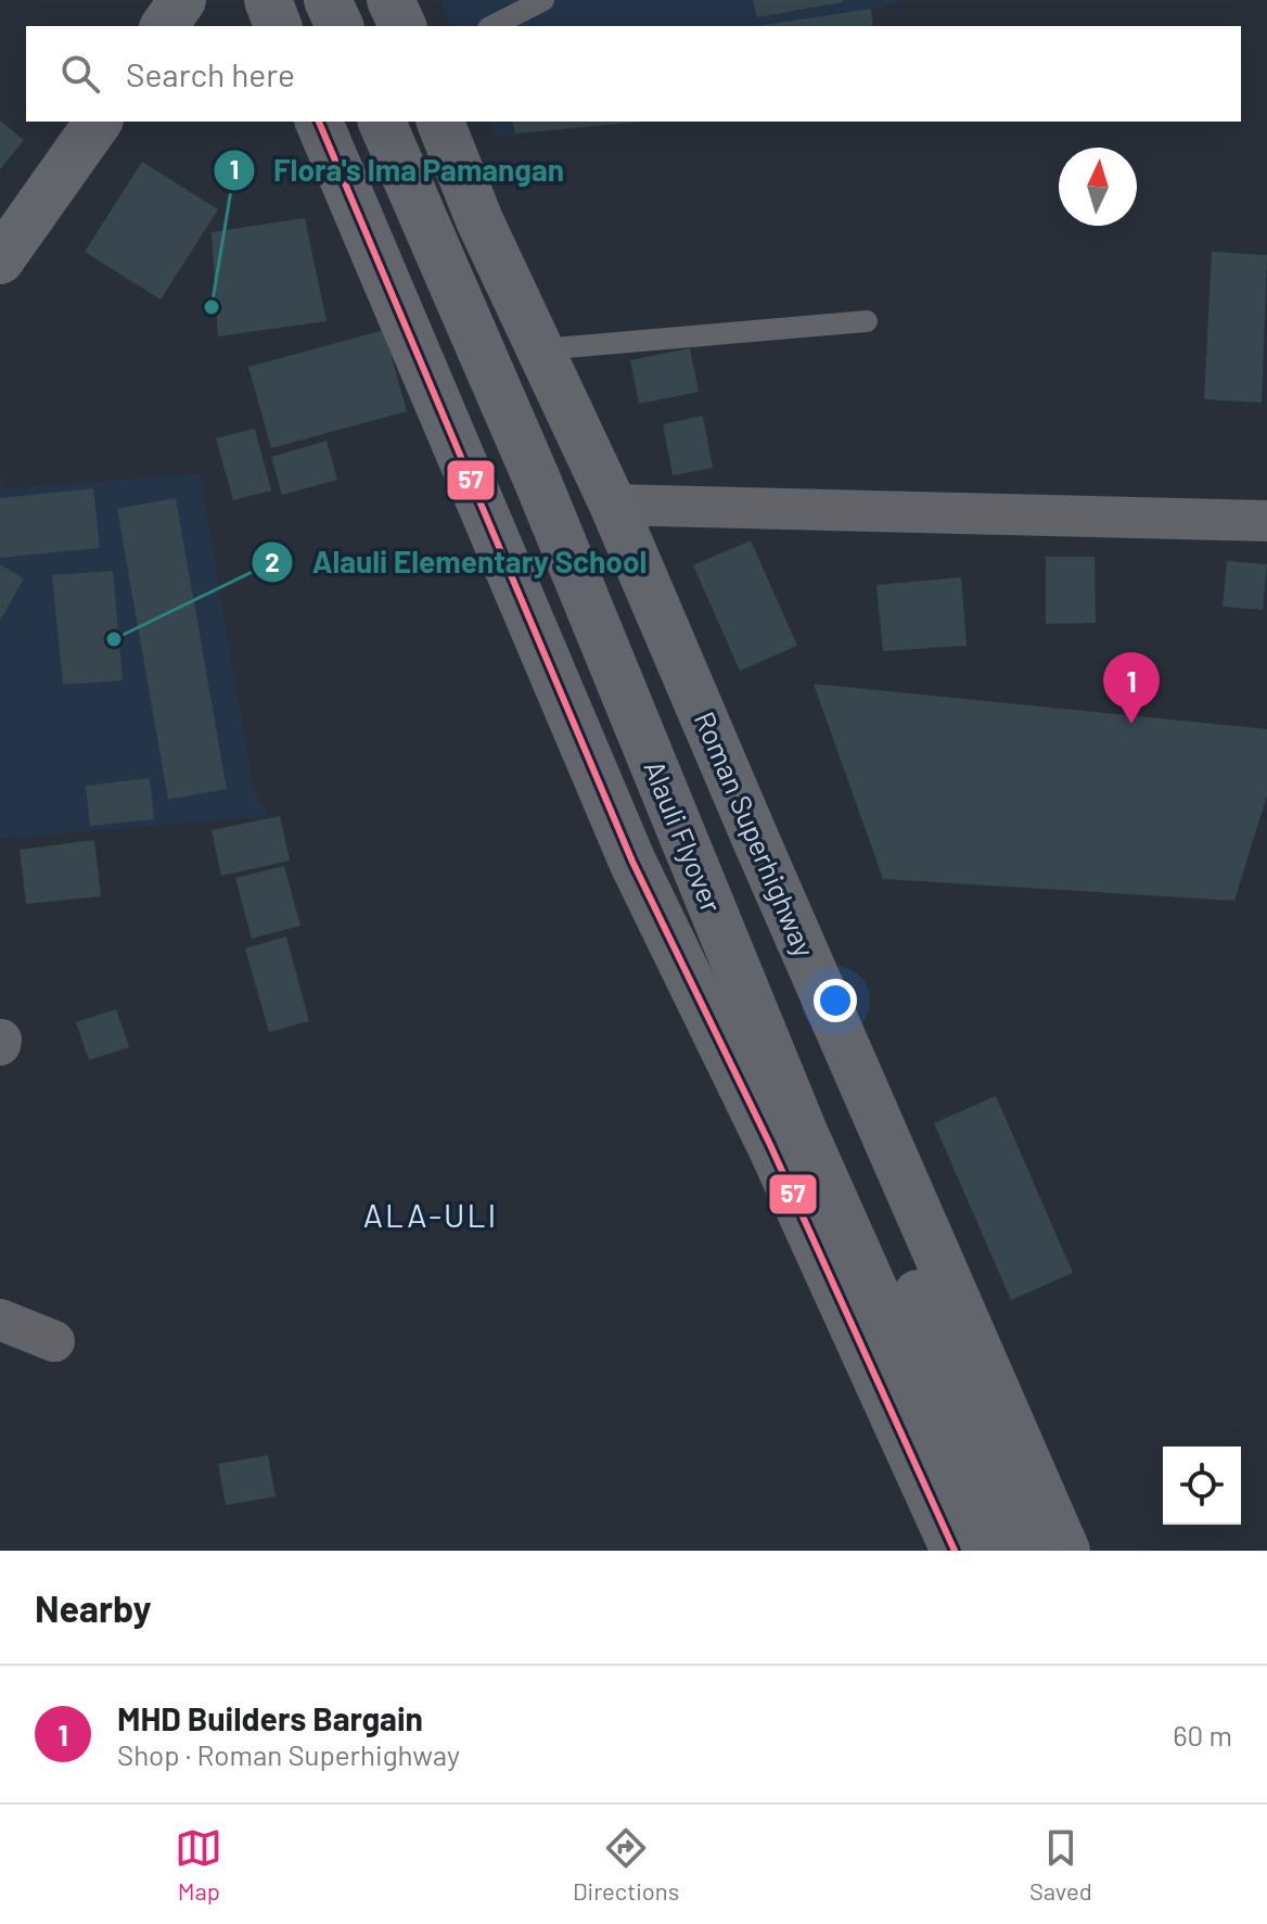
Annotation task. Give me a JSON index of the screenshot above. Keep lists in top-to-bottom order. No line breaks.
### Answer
{"streets":{"main road":["Roman Superhighway","Alauli Flyover"]},"districts":["ALA-ULI"],"places":["Flora's Ima Pamangan","Alauli Elementary School"],"lines":["transit line 57"],"north":"top","page":{"search":"Search here","pins":"1","heading":"Nearby","list":[{"mark":"1","name":"MHD Builders Bargain","note":"Shop · Roman Superhighway","value":"60 m"}],"nav":["Map","Directions","Saved"]}}
